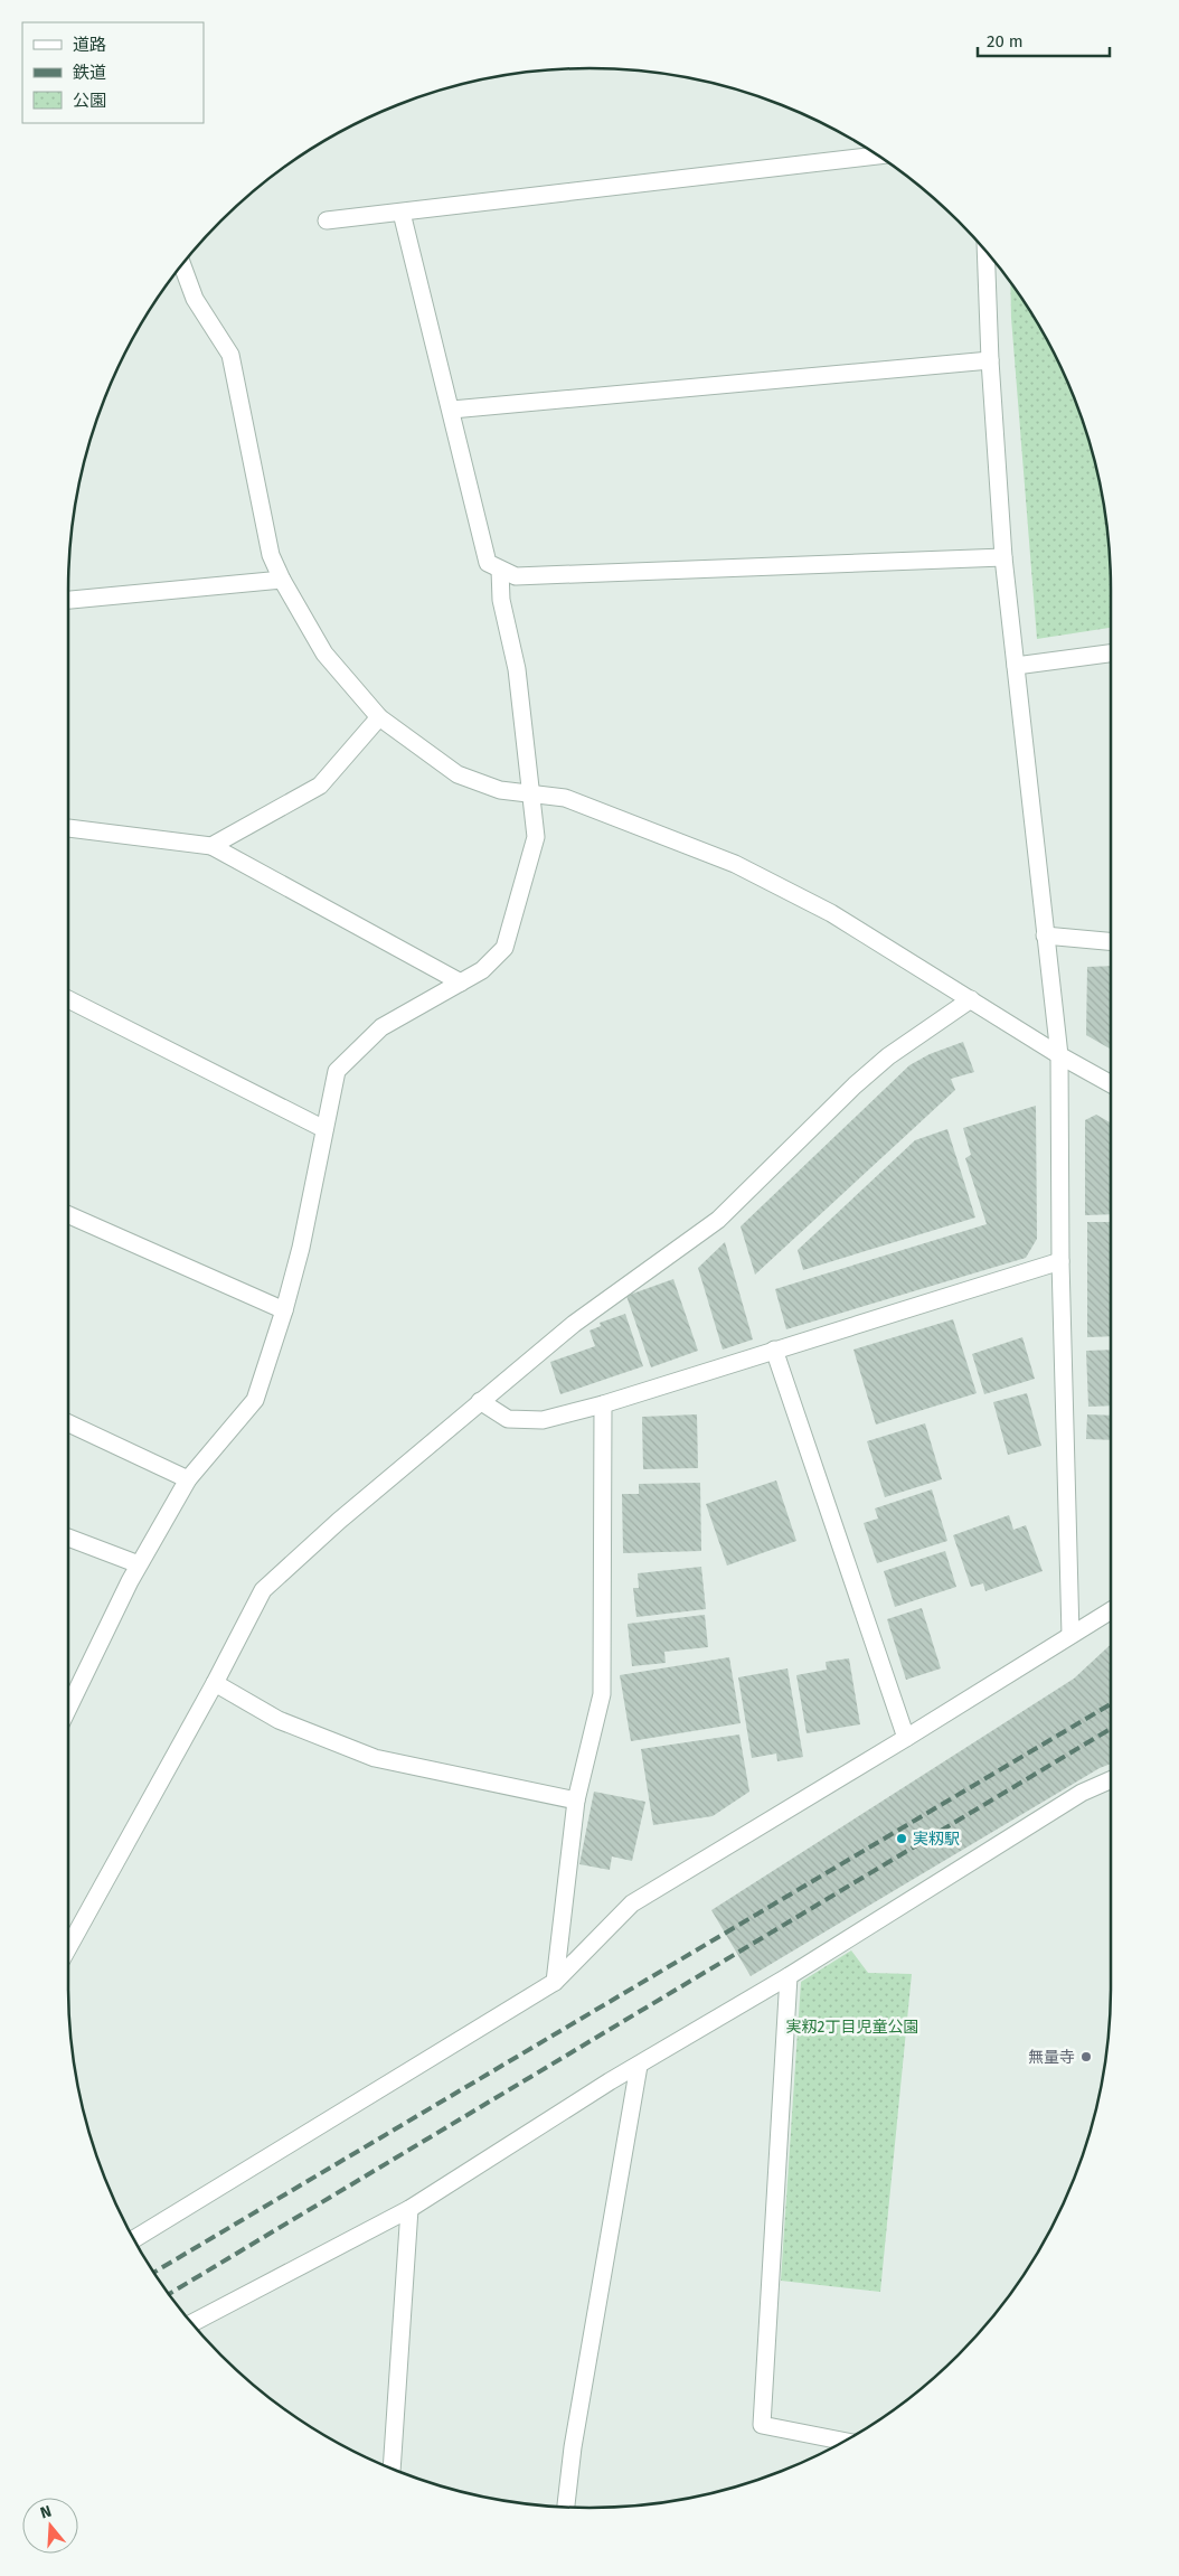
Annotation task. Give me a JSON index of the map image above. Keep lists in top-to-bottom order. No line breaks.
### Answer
{"parks":["実籾2丁目児童公園"],"places":["実籾駅","無量寺"],"legend":["道路","鉄道","公園"],"scale_bar":"20 m","north":"top"}
